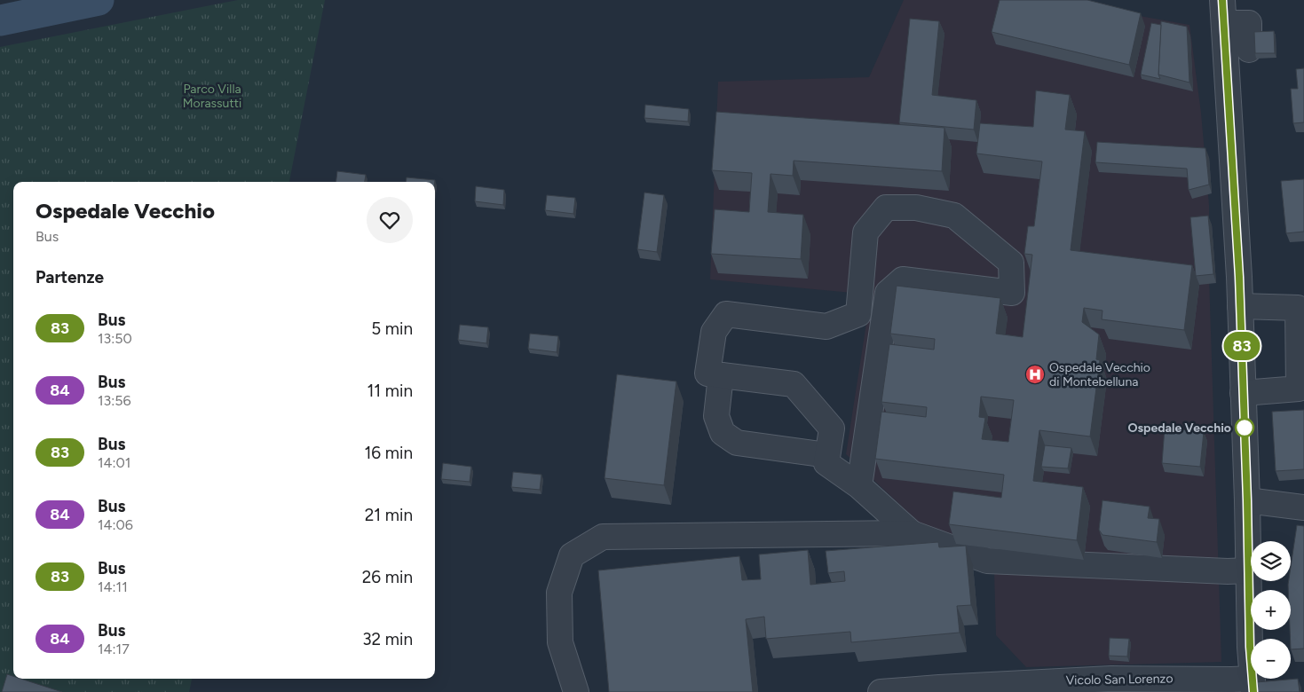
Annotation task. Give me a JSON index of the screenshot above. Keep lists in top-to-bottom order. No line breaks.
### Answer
{"streets":{"street":["Vicolo San Lorenzo"]},"parks":["Parco Villa Morassutti"],"places":{"hospital":["Ospedale Vecchio di Montebelluna"],"other":["Ospedale Vecchio"]},"lines":["bus line 83"],"page":{"on_map":"83","heading":[["Ospedale Vecchio","Bus"],"Partenze"],"list":[{"mark":"83","name":"Bus","note":"13:50","value":"5 min"},{"mark":"84","name":"Bus","note":"13:56","value":"11 min"},{"mark":"83","name":"Bus","note":"14:01","value":"16 min"},{"mark":"84","name":"Bus","note":"14:06","value":"21 min"},{"mark":"83","name":"Bus","note":"14:11","value":"26 min"},{"mark":"84","name":"Bus","note":"14:17","value":"32 min"}],"map_buttons":["+","−"]}}
